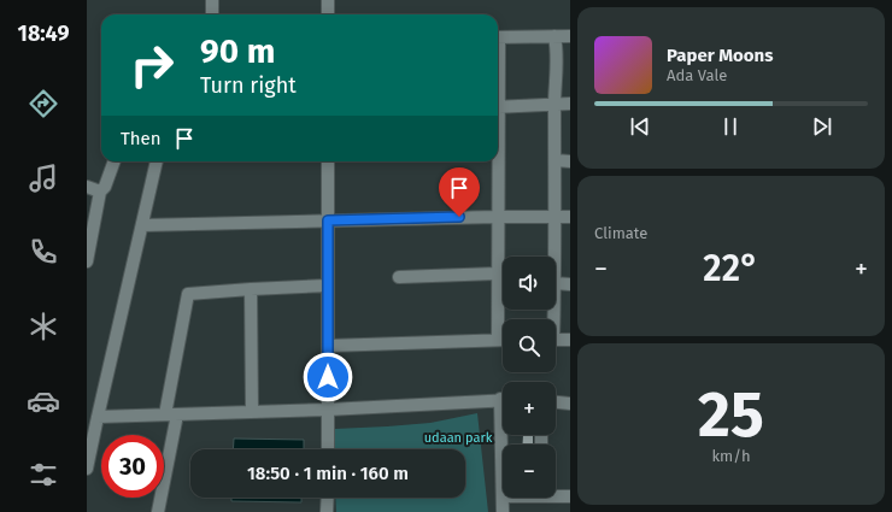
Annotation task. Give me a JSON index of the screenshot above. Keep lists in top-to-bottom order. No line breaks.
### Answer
{"parks":["udaan park"],"page":{"tabs":"18:49","turn":["90 m","Turn right"],"song":["Paper Moons","Ada Vale"],"then":"Then","tile":["Climate",["25","km/h"]],"heat":["−","22°","+"],"map_buttons":["+","−"],"limit":"30","trip":"18:50 · 1 min · 160 m"}}
